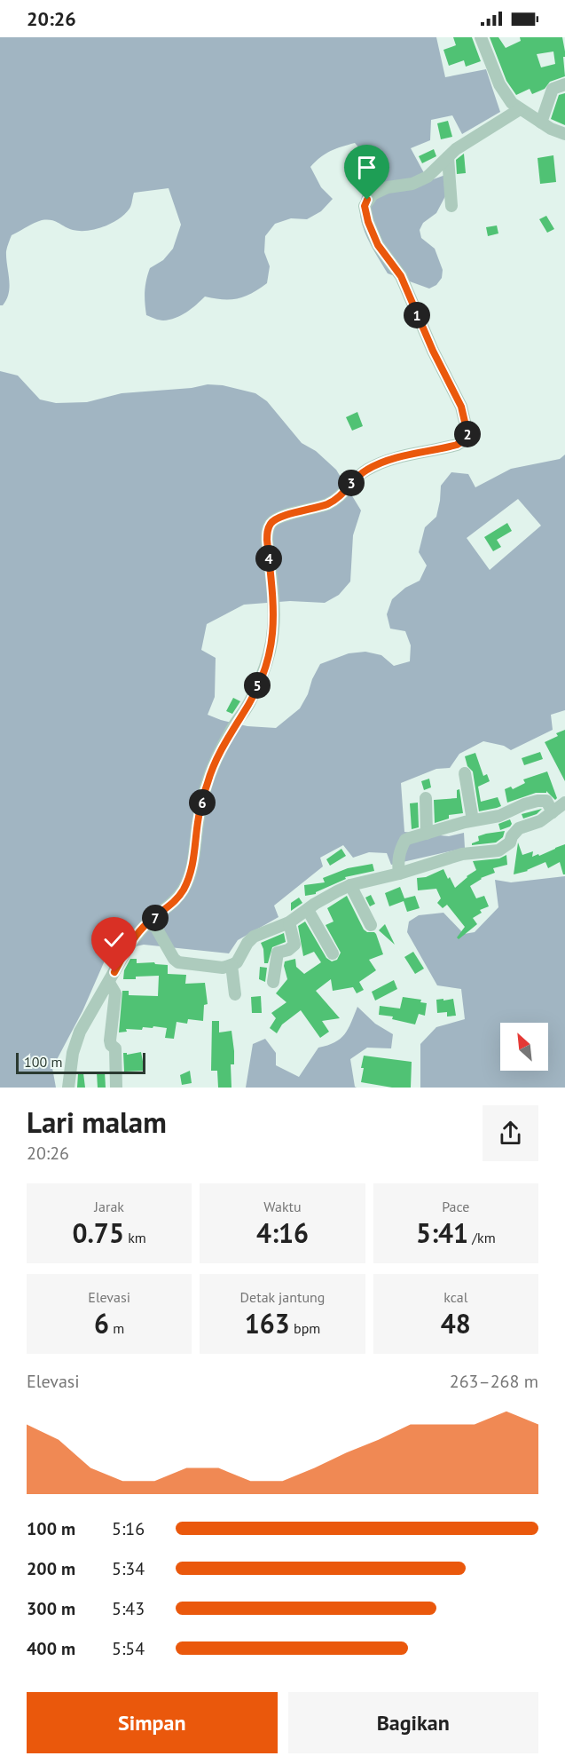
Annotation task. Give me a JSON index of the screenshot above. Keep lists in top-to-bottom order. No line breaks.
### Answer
{"scale_bar":"100 m","north":"top left","page":{"status":"20:26","pins":["1","2","3","4","5","6","7"],"scale":"100 m","heading":["Lari malam","20:26"],"stats":[["Jarak","0.75 km"],["Waktu","4:16"],["Pace","5:41 /km"],["Elevasi","6 m"],["Detak jantung","163 bpm"],["kcal","48"]],"chart":["Elevasi","263–268 m"],"list":[{"name":"100 m","note":"5:16"},{"name":"200 m","note":"5:34"},{"name":"300 m","note":"5:43"},{"name":"400 m","note":"5:54"}],"buttons":["Simpan","Bagikan"]}}
